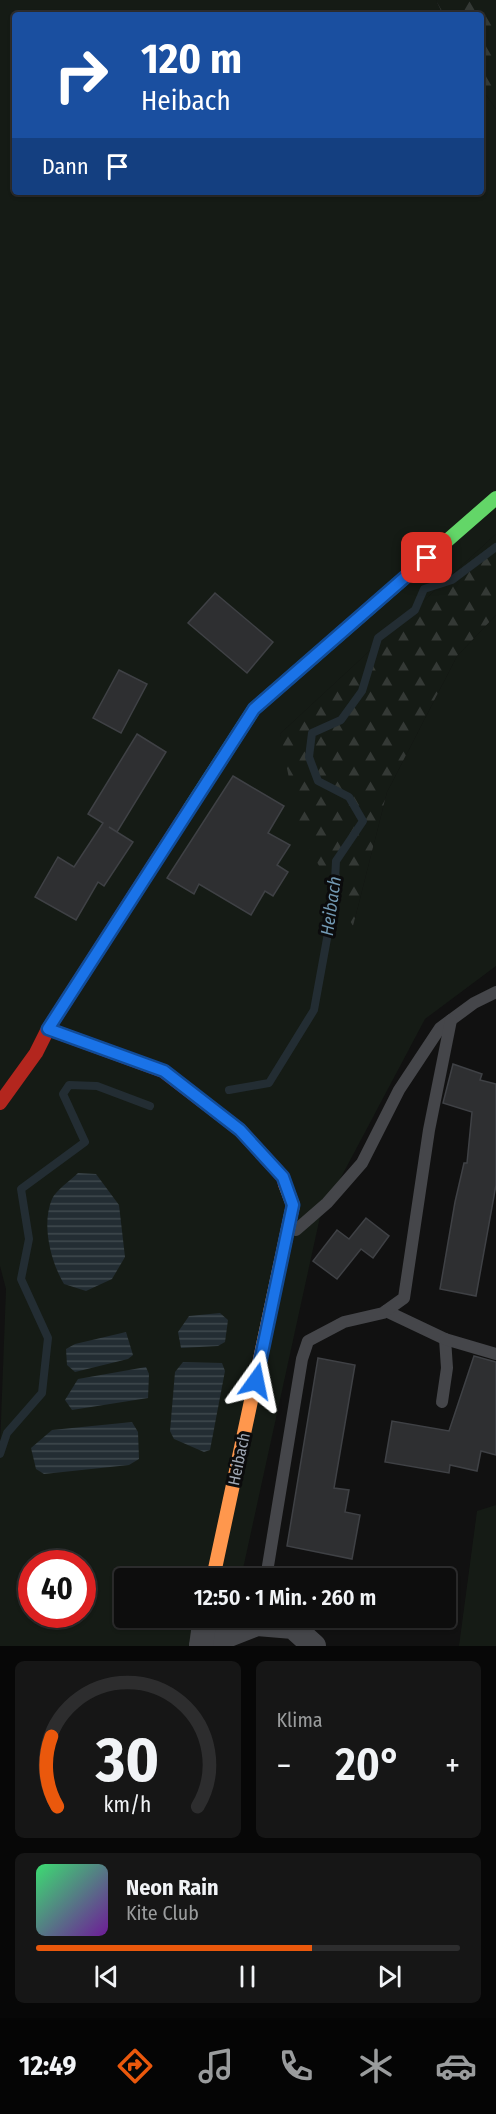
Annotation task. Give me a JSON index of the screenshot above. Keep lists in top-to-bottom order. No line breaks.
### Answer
{"streets":{"street":["Heibach"]},"water":["Heibach"],"page":{"turn":["120 m","Heibach"],"then":"Dann","limit":"40","trip":"12:50 · 1 Min. · 260 m","tile":"Klima","heat":["−","20°","+"],"song":["Neon Rain","Kite Club"],"tabs":"12:49","gauge":["30","km/h"]}}
